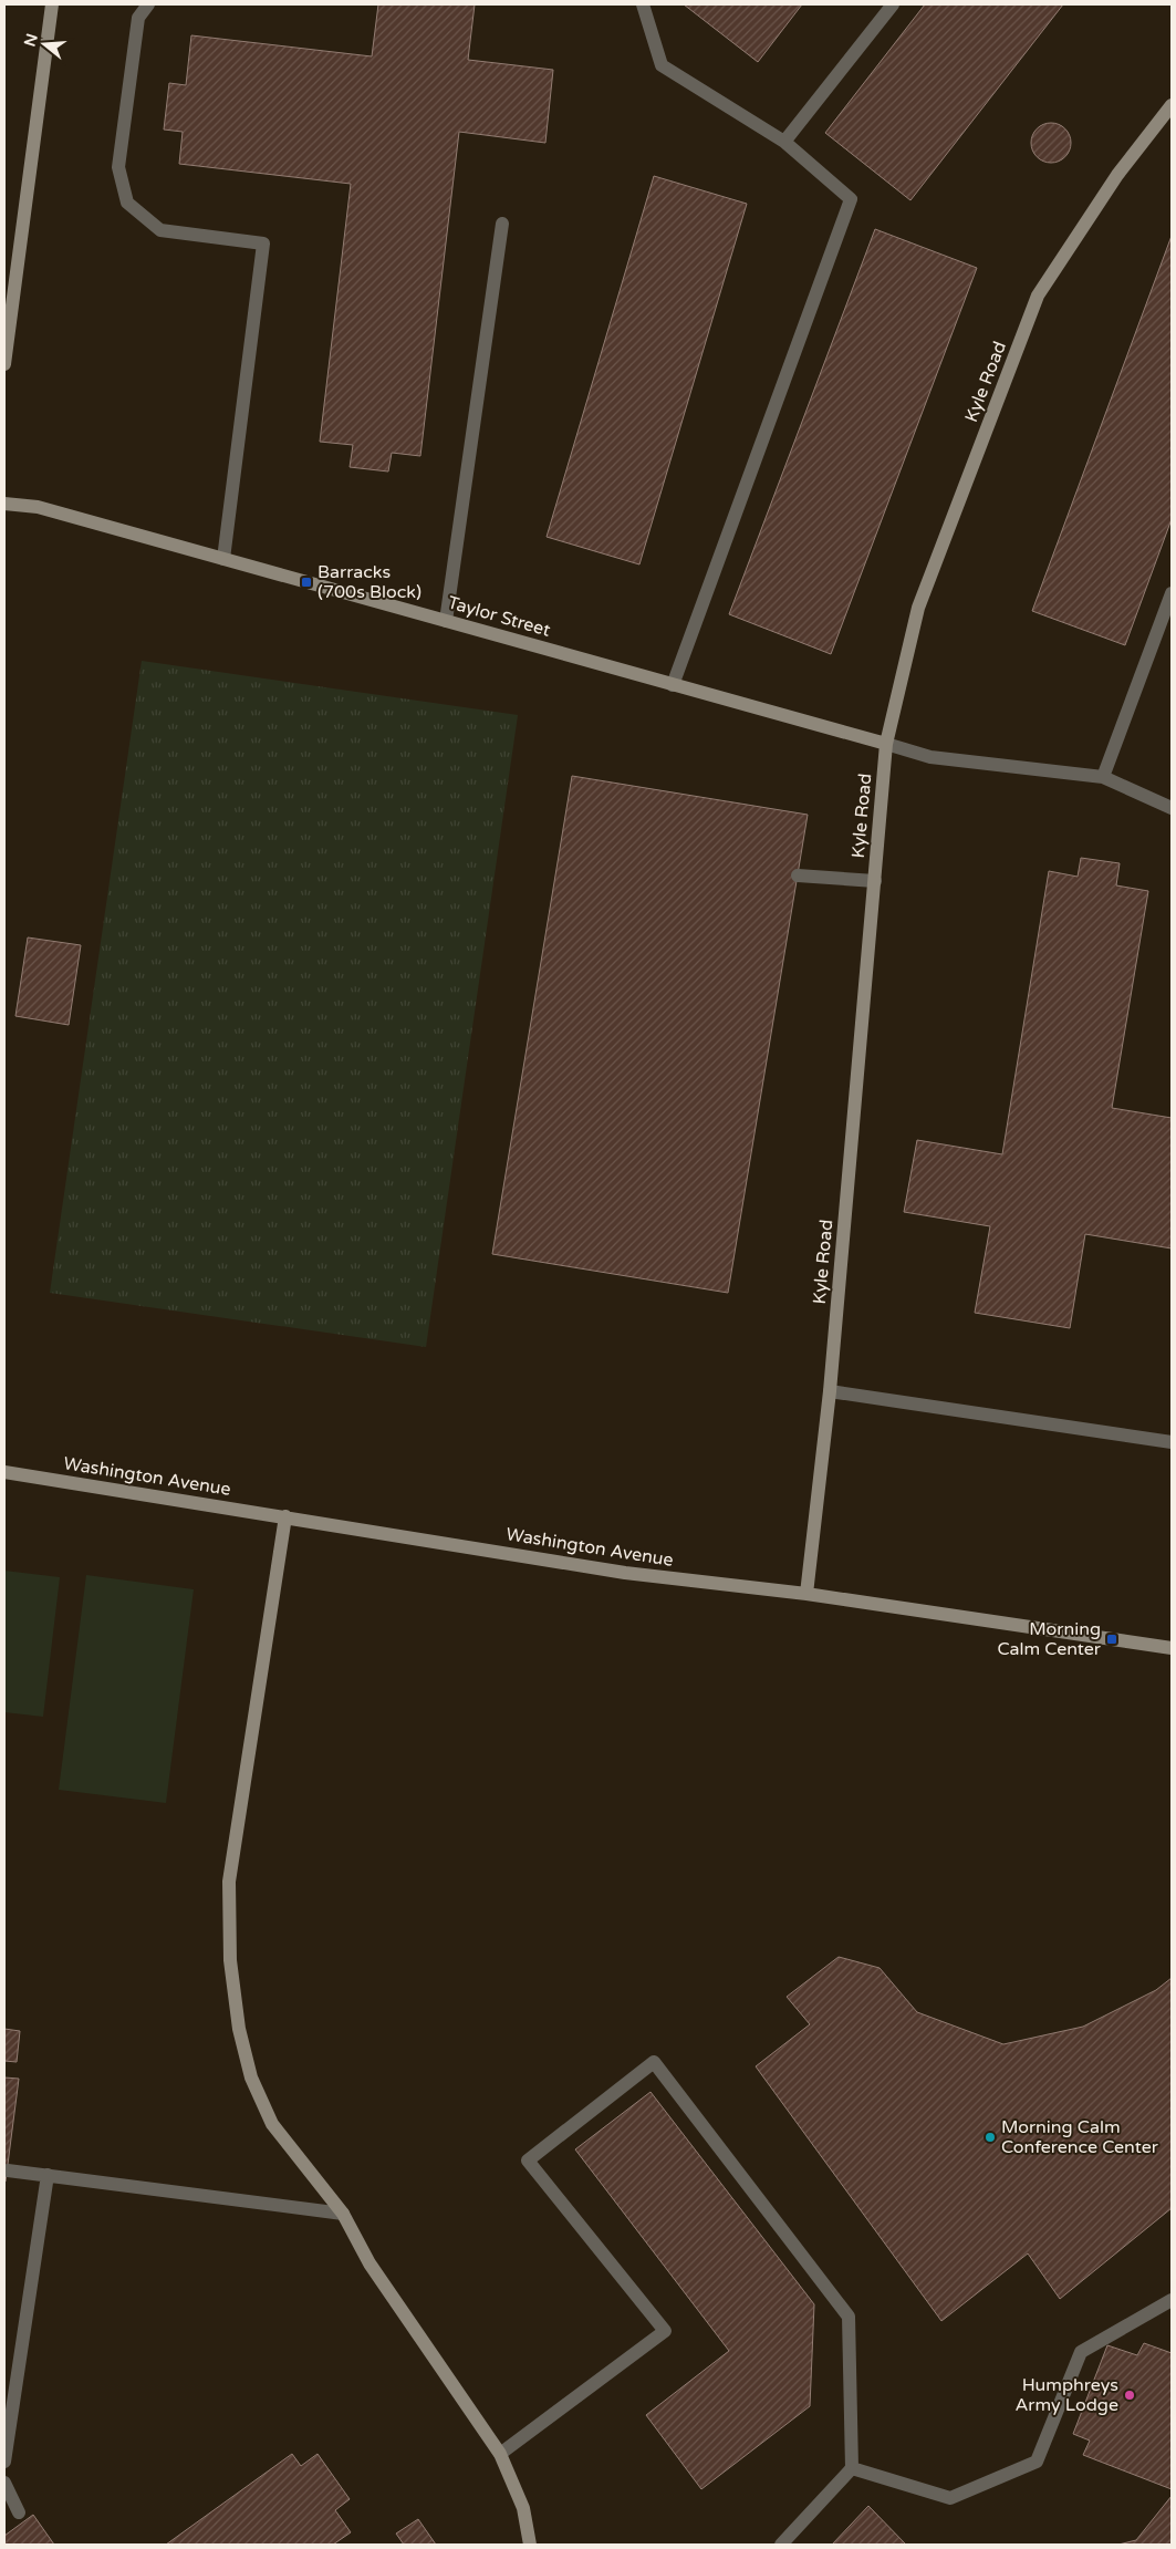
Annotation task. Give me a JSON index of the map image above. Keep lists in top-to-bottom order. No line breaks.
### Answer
{"streets":{"street":["Kyle Road","Taylor Street","Washington Avenue"]},"crossings":[["Kyle Road","Taylor Street"],["Kyle Road","Washington Avenue"]],"places":{"transit":["Barracks (700s Block)","Morning Calm Center"],"other":["Morning Calm Conference Center","Humphreys Army Lodge"]},"north":"left"}
